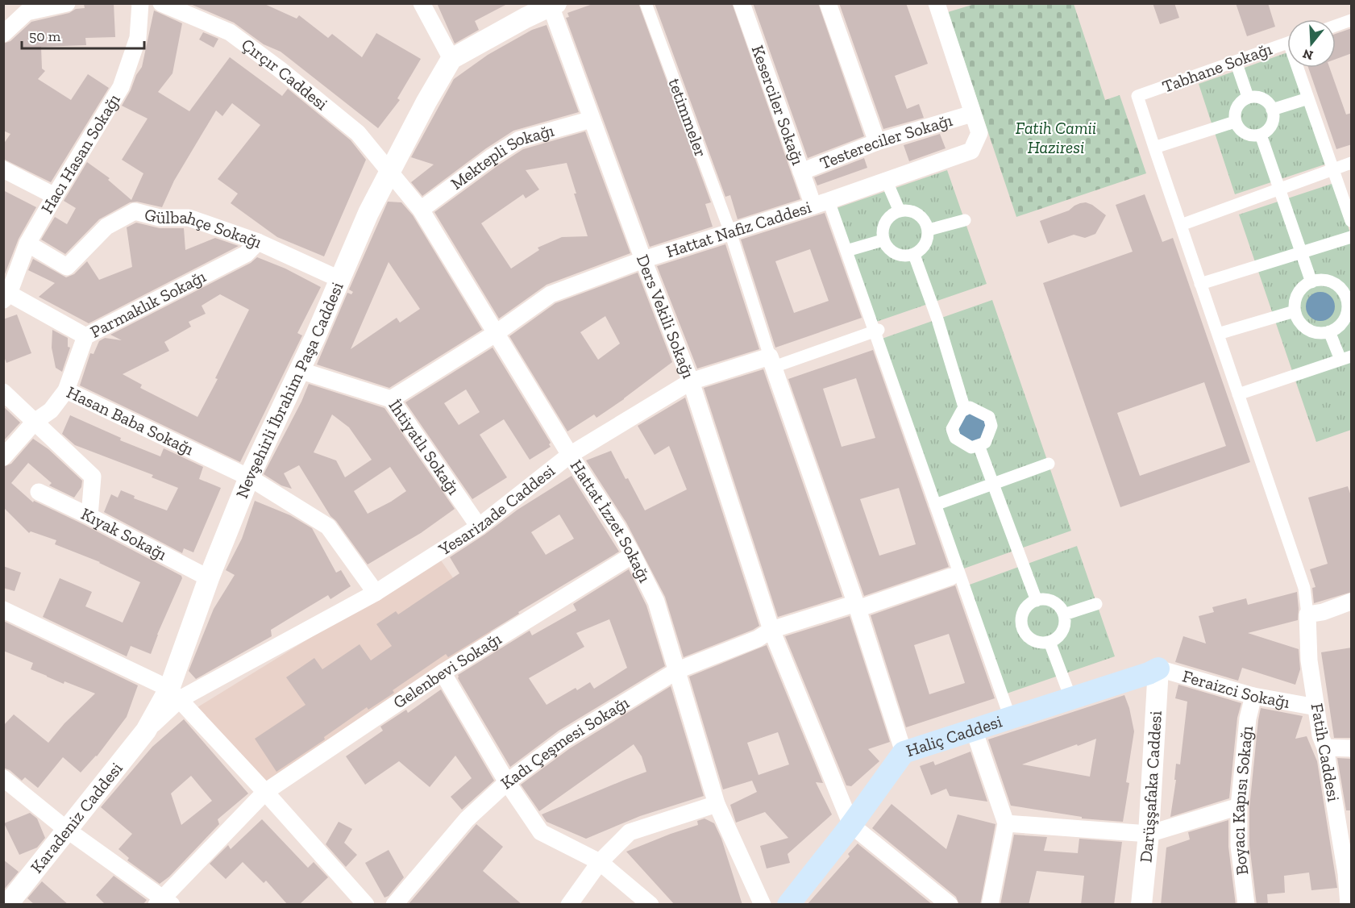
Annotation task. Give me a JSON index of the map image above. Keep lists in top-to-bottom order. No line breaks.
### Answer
{"streets":{"main road":["Haliç Caddesi"],"street":["Tabhane Sokağı","Çırçır Caddesi","Keserciler Sokağı","tetimmeler","Testereciler Sokağı","Hacı Hasan Sokağı","Mektepli Sokağı","Gülbahçe Sokağı","Hattat Nafiz Caddesi","Parmaklık Sokağı","Ders Vekili Sokağı","Nevşehirli İbrahim Paşa Caddesi","Hasan Baba Sokağı","İhtiyatlı Sokağı","Yesarizade Caddesi","Hattat İzzet Sokağı","Kıyak Sokağı","Gelenbevi Sokağı","Feraizci Sokağı","Kadı Çeşmesi Sokağı","Fatih Caddesi","Darüşşafaka Caddesi","Boyacı Kapısı Sokağı","Karadeniz Caddesi"]},"crossings":[["Çırçır Caddesi","Nevşehirli İbrahim Paşa Caddesi"],["Çırçır Caddesi","Hattat İzzet Sokağı"],["Keserciler Sokağı","Testereciler Sokağı"],["Keserciler Sokağı","Hattat Nafiz Caddesi"],["tetimmeler","Hattat Nafiz Caddesi"],["tetimmeler","Yesarizade Caddesi"],["Testereciler Sokağı","Hattat Nafiz Caddesi"],["Hacı Hasan Sokağı","Gülbahçe Sokağı"],["Mektepli Sokağı","Ders Vekili Sokağı"],["Mektepli Sokağı","Hattat İzzet Sokağı"],["Gülbahçe Sokağı","Parmaklık Sokağı"],["Gülbahçe Sokağı","Nevşehirli İbrahim Paşa Caddesi"],["Hattat Nafiz Caddesi","Ders Vekili Sokağı"],["Hattat Nafiz Caddesi","İhtiyatlı Sokağı"],["Hattat Nafiz Caddesi","Hattat İzzet Sokağı"],["Parmaklık Sokağı","Hasan Baba Sokağı"],["Ders Vekili Sokağı","Yesarizade Caddesi"],["Ders Vekili Sokağı","Haliç Caddesi"],["Ders Vekili Sokağı","Kadı Çeşmesi Sokağı"],["Nevşehirli İbrahim Paşa Caddesi","Hasan Baba Sokağı"],["Nevşehirli İbrahim Paşa Caddesi","İhtiyatlı Sokağı"],["Nevşehirli İbrahim Paşa Caddesi","Yesarizade Caddesi"],["Nevşehirli İbrahim Paşa Caddesi","Hattat İzzet Sokağı"],["Nevşehirli İbrahim Paşa Caddesi","Kıyak Sokağı"],["Nevşehirli İbrahim Paşa Caddesi","Karadeniz Caddesi"],["Hasan Baba Sokağı","Yesarizade Caddesi"],["İhtiyatlı Sokağı","Yesarizade Caddesi"],["Yesarizade Caddesi","Hattat İzzet Sokağı"],["Hattat İzzet Sokağı","Gelenbevi Sokağı"],["Hattat İzzet Sokağı","Kadı Çeşmesi Sokağı"],["Feraizci Sokağı","Haliç Caddesi"],["Feraizci Sokağı","Fatih Caddesi"],["Feraizci Sokağı","Darüşşafaka Caddesi"],["Feraizci Sokağı","Boyacı Kapısı Sokağı"],["Haliç Caddesi","Darüşşafaka Caddesi"]],"parks":["Fatih Camii Haziresi"],"scale_bar":"50 m","north":"bottom"}
